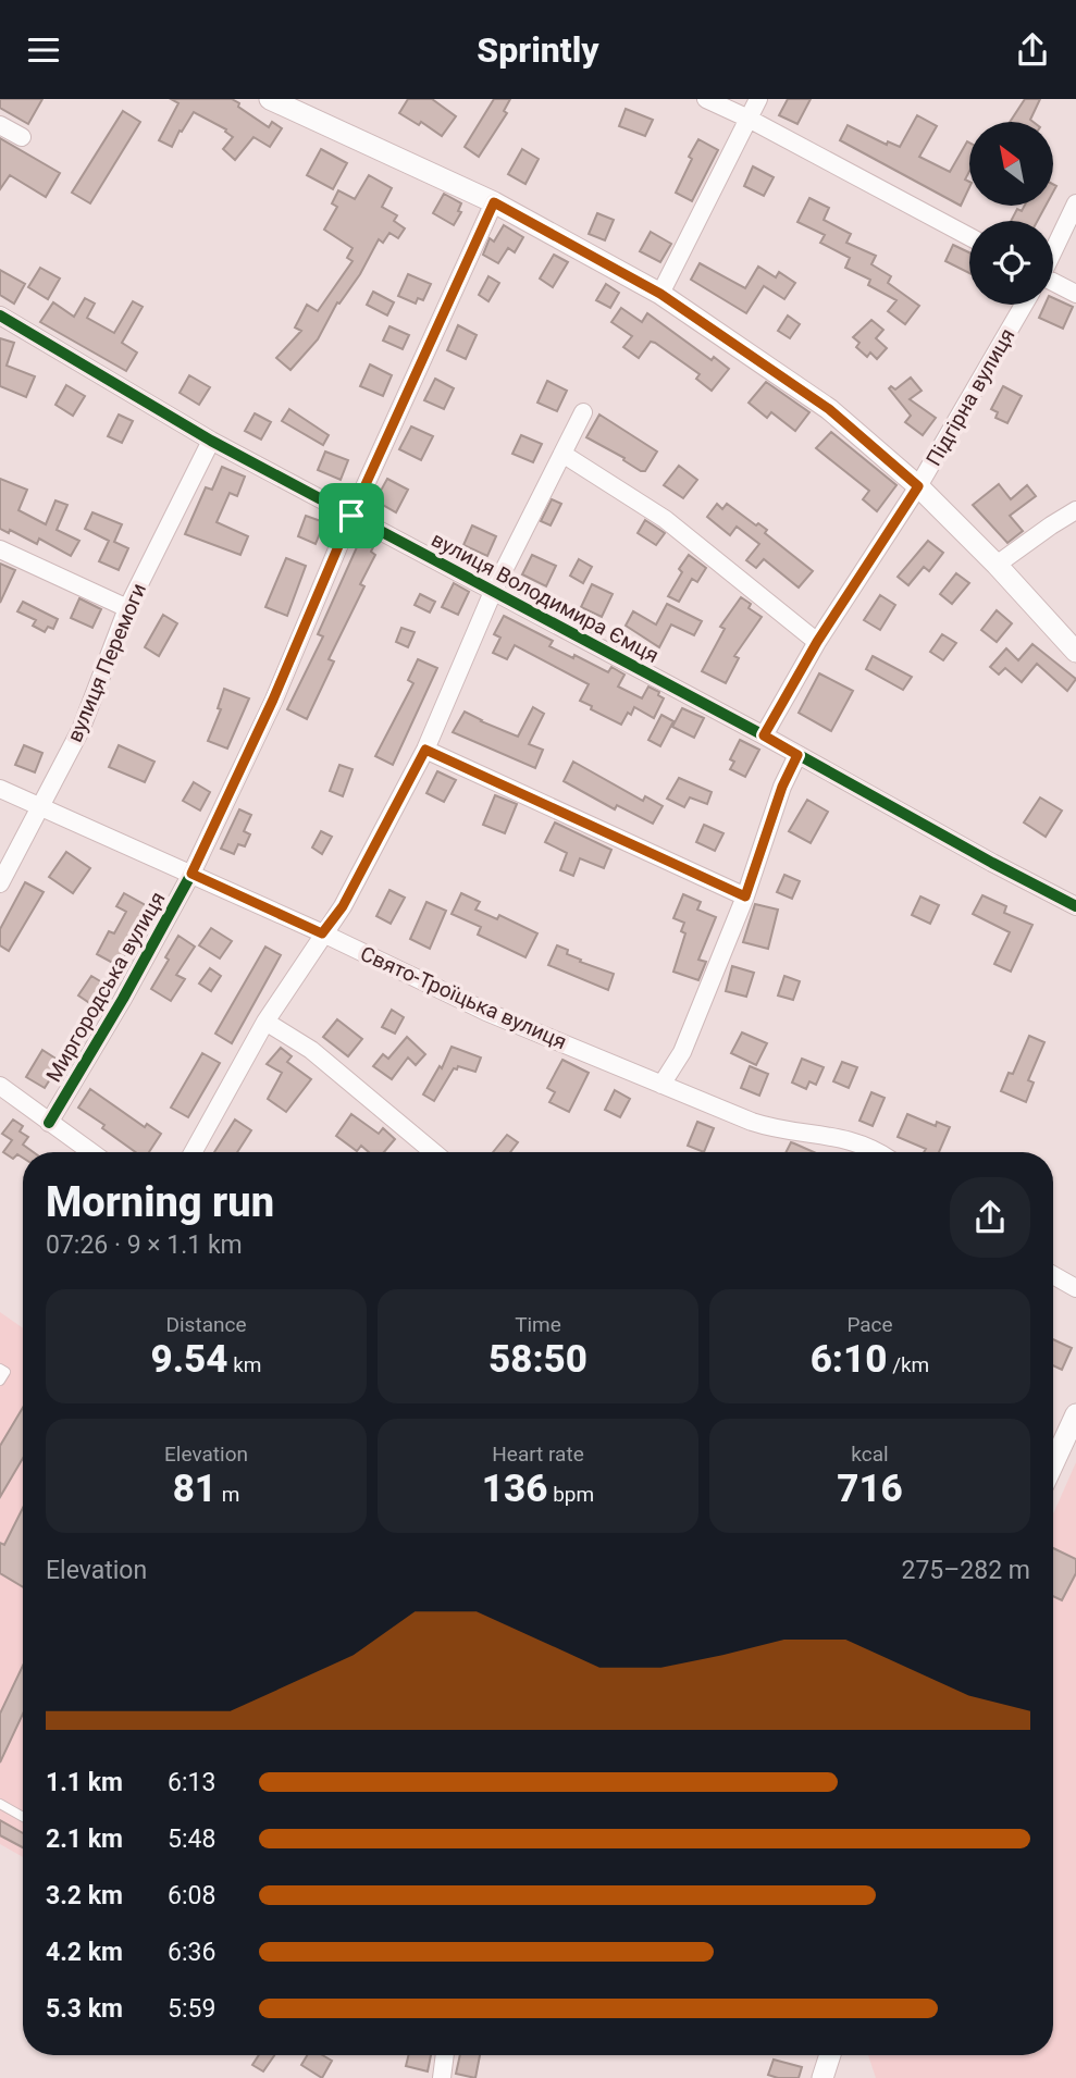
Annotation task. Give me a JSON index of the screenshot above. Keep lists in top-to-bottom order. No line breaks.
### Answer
{"streets":{"street":["Підгірна вулиця","вулиця Володимира Ємця","вулиця Перемоги","Миргородська вулиця","Свято-Троїцька вулиця"]},"crossings":[["Підгірна вулиця","вулиця Володимира Ємця"],["вулиця Володимира Ємця","вулиця Перемоги"],["вулиця Володимира Ємця","Миргородська вулиця"],["вулиця Перемоги","Свято-Троїцька вулиця"],["Миргородська вулиця","Свято-Троїцька вулиця"]],"north":"top left","page":{"header":"Sprintly","heading":["Morning run","07:26 · 9 × 1.1 km"],"stats":[["Distance","9.54 km"],["Time","58:50"],["Pace","6:10 /km"],["Elevation","81 m"],["Heart rate","136 bpm"],["kcal","716"]],"chart":["Elevation","275–282 m"],"list":[{"name":"1.1 km","note":"6:13"},{"name":"2.1 km","note":"5:48"},{"name":"3.2 km","note":"6:08"},{"name":"4.2 km","note":"6:36"},{"name":"5.3 km","note":"5:59"}]}}
